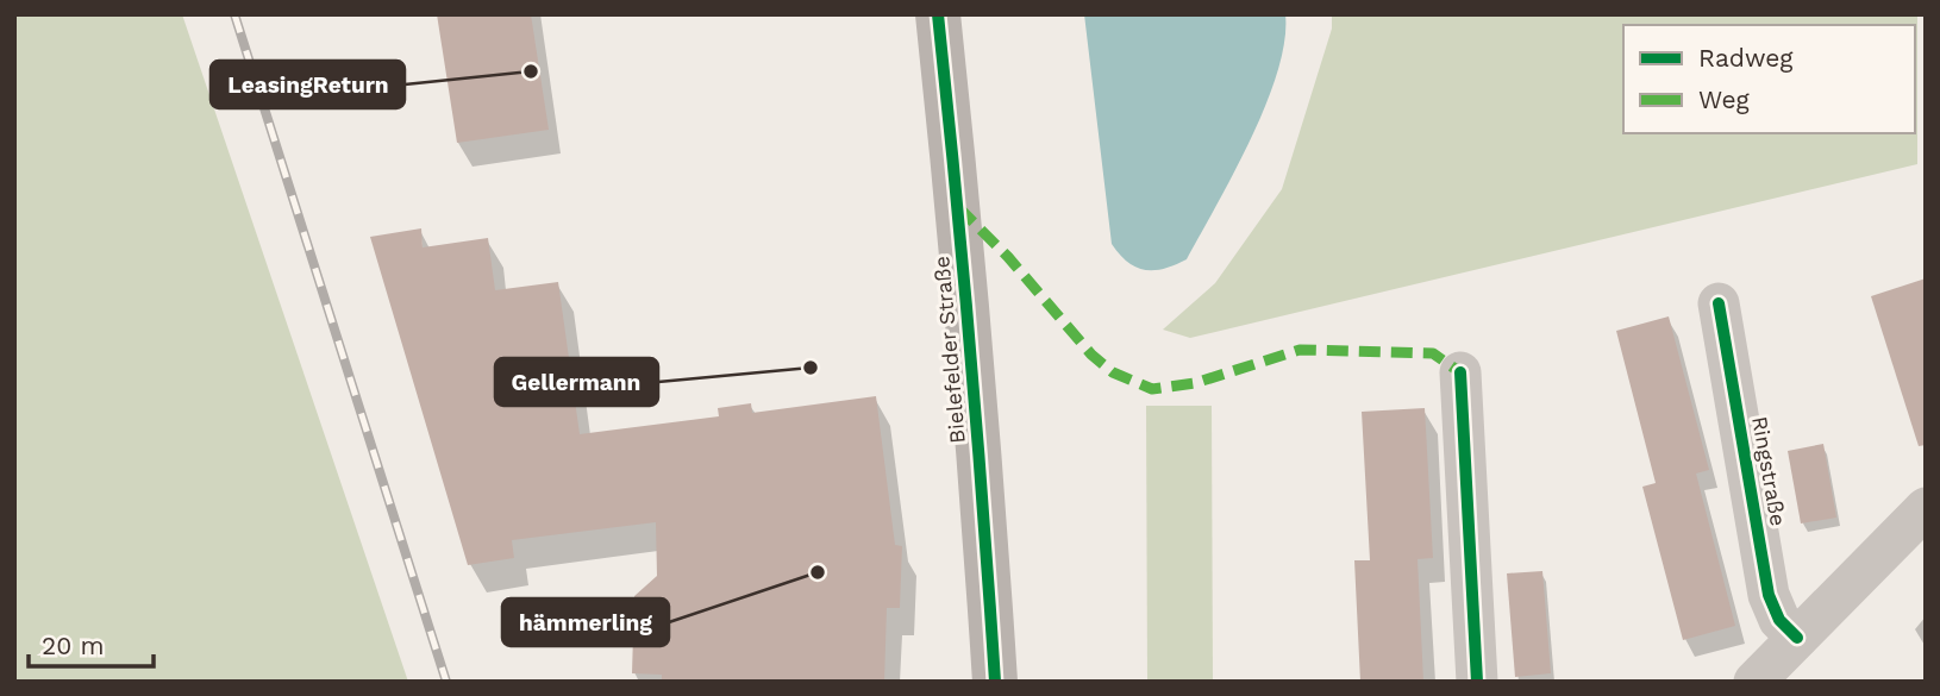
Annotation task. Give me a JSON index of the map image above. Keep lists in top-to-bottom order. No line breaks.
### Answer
{"streets":{"main road":["Bielefelder Straße"],"street":["Ringstraße"]},"places":["LeasingReturn","Gellermann","hämmerling"],"legend":["Radweg","Weg"],"scale_bar":"20 m"}
